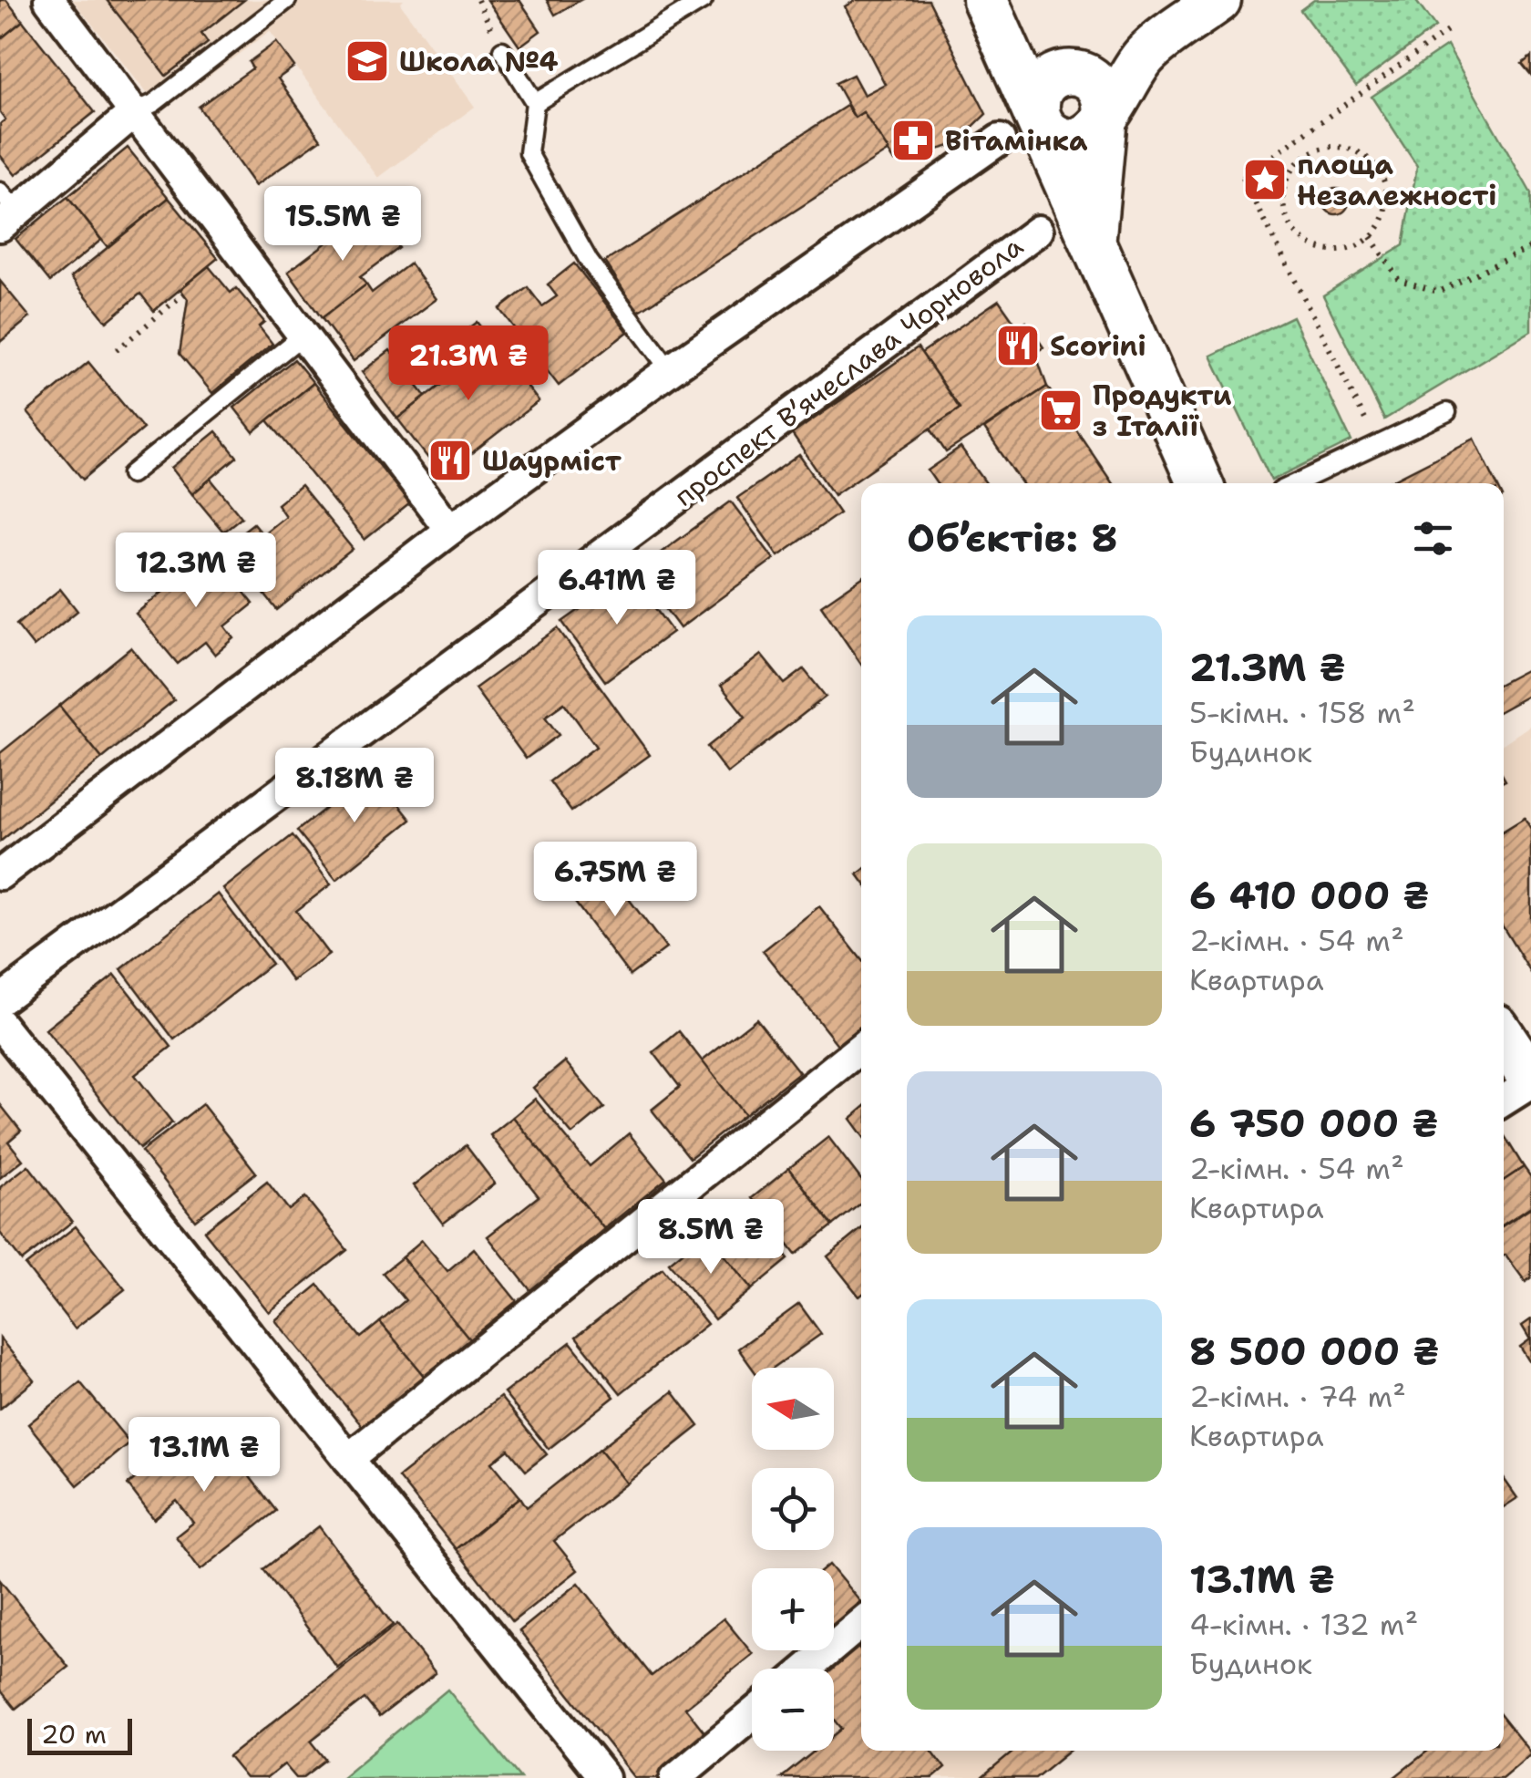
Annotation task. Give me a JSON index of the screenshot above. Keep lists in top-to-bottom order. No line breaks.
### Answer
{"streets":{"street":["проспект Вʼячеслава Чорновола"]},"places":{"school or university":["Школа №4"],"pharmacy":["Вітамінка"],"place":["площа Незалежності"],"restaurant":["Scorini","Шаурміст"],"supermarket":["Продукти з Італії"]},"scale_bar":"20 m","north":"left","page":{"price":["15.5M ₴","21.3M ₴","12.3M ₴","6.41M ₴","8.18M ₴","6.75M ₴","8.5M ₴","13.1M ₴"],"heading":"Об’єктів: 8","list":[{"name":"21.3M ₴","note":"5-кімн. · 158 m² · Будинок"},{"name":"6 410 000 ₴","note":"2-кімн. · 54 m² · Квартира"},{"name":"6 750 000 ₴","note":"2-кімн. · 54 m² · Квартира"},{"name":"8 500 000 ₴","note":"2-кімн. · 74 m² · Квартира"},{"name":"13.1M ₴","note":"4-кімн. · 132 m² · Будинок"}],"map_buttons":["+","−"],"scale":"20 m"}}
